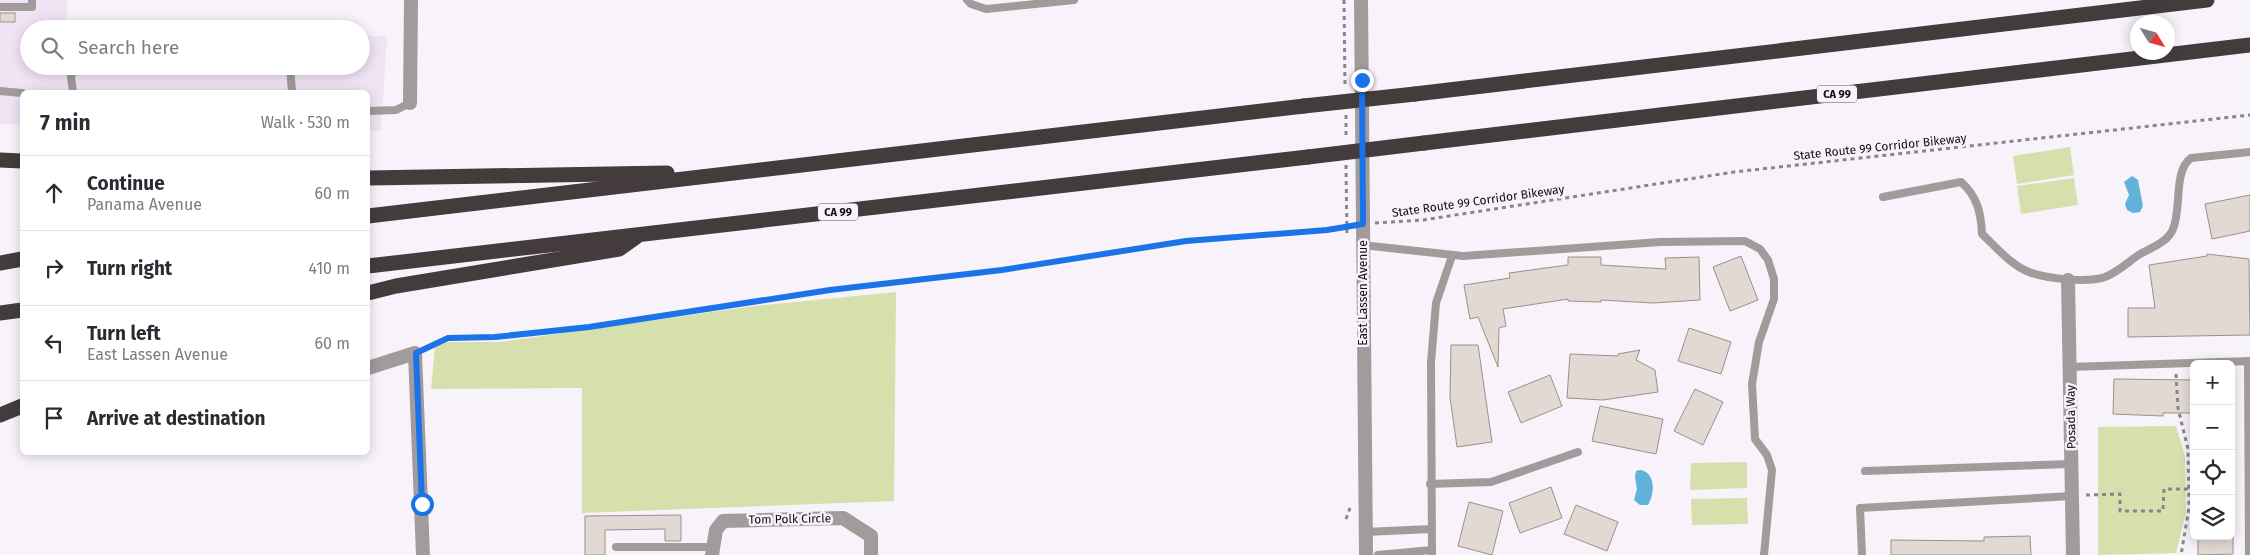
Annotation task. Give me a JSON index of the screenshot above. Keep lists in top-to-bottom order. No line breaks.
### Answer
{"streets":{"highway":["CA 99"],"street":["East Lassen Avenue","Posada Way","Tom Polk Circle"],"path":["State Route 99 Corridor Bikeway"]},"crossings":[["State Route 99 Corridor Bikeway","East Lassen Avenue"]],"north":"bottom right","page":{"search":"Search here","heading":["7 min","Walk · 530 m"],"list":[["Continue","Panama Avenue","60 m"],["Turn right","410 m"],["Turn left","East Lassen Avenue","60 m"],"Arrive at destination"],"map_buttons":["+","−"]}}
